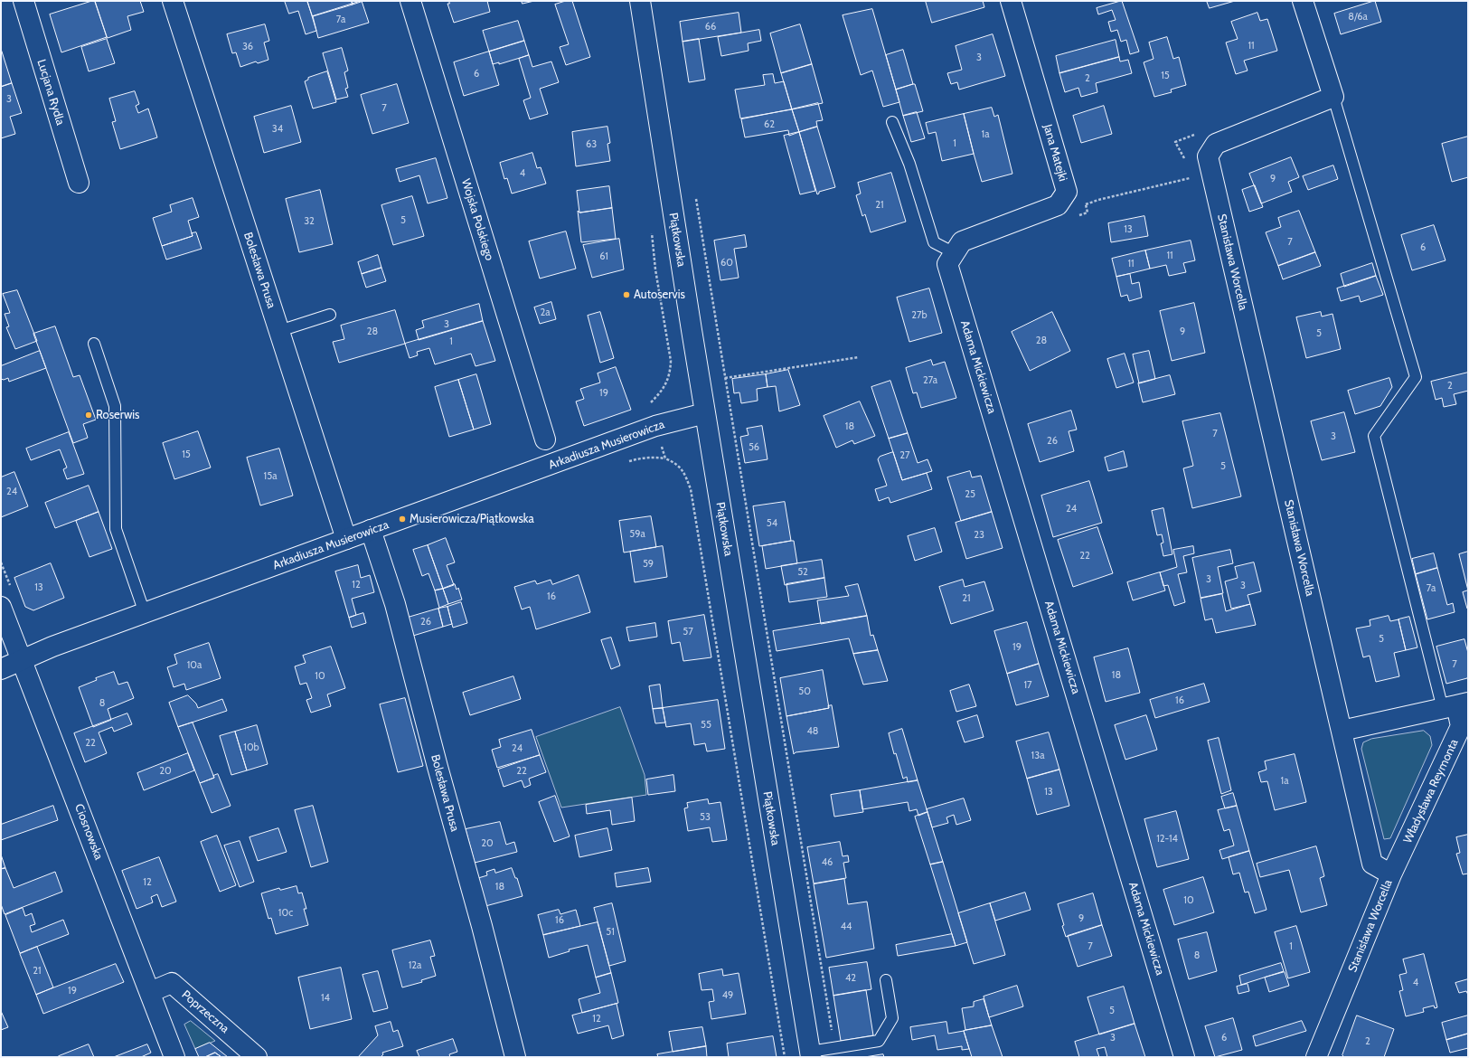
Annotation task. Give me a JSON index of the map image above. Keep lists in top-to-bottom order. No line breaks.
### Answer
{"streets":{"street":["Lucjana Rydla","Jana Matejki","Wojska Polskiego","Piątkowska","Stanisława Worcella","Bolesława Prusa","Adama Mickiewicza","Arkadiusza Musierowicza","Władysława Reymonta","Ciosnowska","Poprzeczna"]},"crossings":[["Jana Matejki","Adama Mickiewicza"],["Piątkowska","Arkadiusza Musierowicza"],["Stanisława Worcella","Władysława Reymonta"],["Bolesława Prusa","Arkadiusza Musierowicza"],["Arkadiusza Musierowicza","Ciosnowska"],["Ciosnowska","Poprzeczna"]],"places":["Autoservis","Roserwis","Musierowicza/Piątkowska"],"house_numbers":["8/6a","7a","66","11","36","3","6","15","2","3","7","62","34","1a","1","63","4","9","21","5","32","13","7","6","11","61","60","11","2a","27b","3","28","9","5","28","1","27a","2","19","18","7","3","26","56","15","27","5","15a","24","25","24","54","59a","23","22","59","52","3","12","3","13","7a","16","21","26","57","5","19","7","10a","18","10","17","50","16","8","55","48","22","10b","24","13a","20","22","1a","13","53","12-14","20","46","12","18","10","10c","9","16","44","51","7","1","8","12a","21","42","4","19","49","14","5","12","3","6","2"]}
